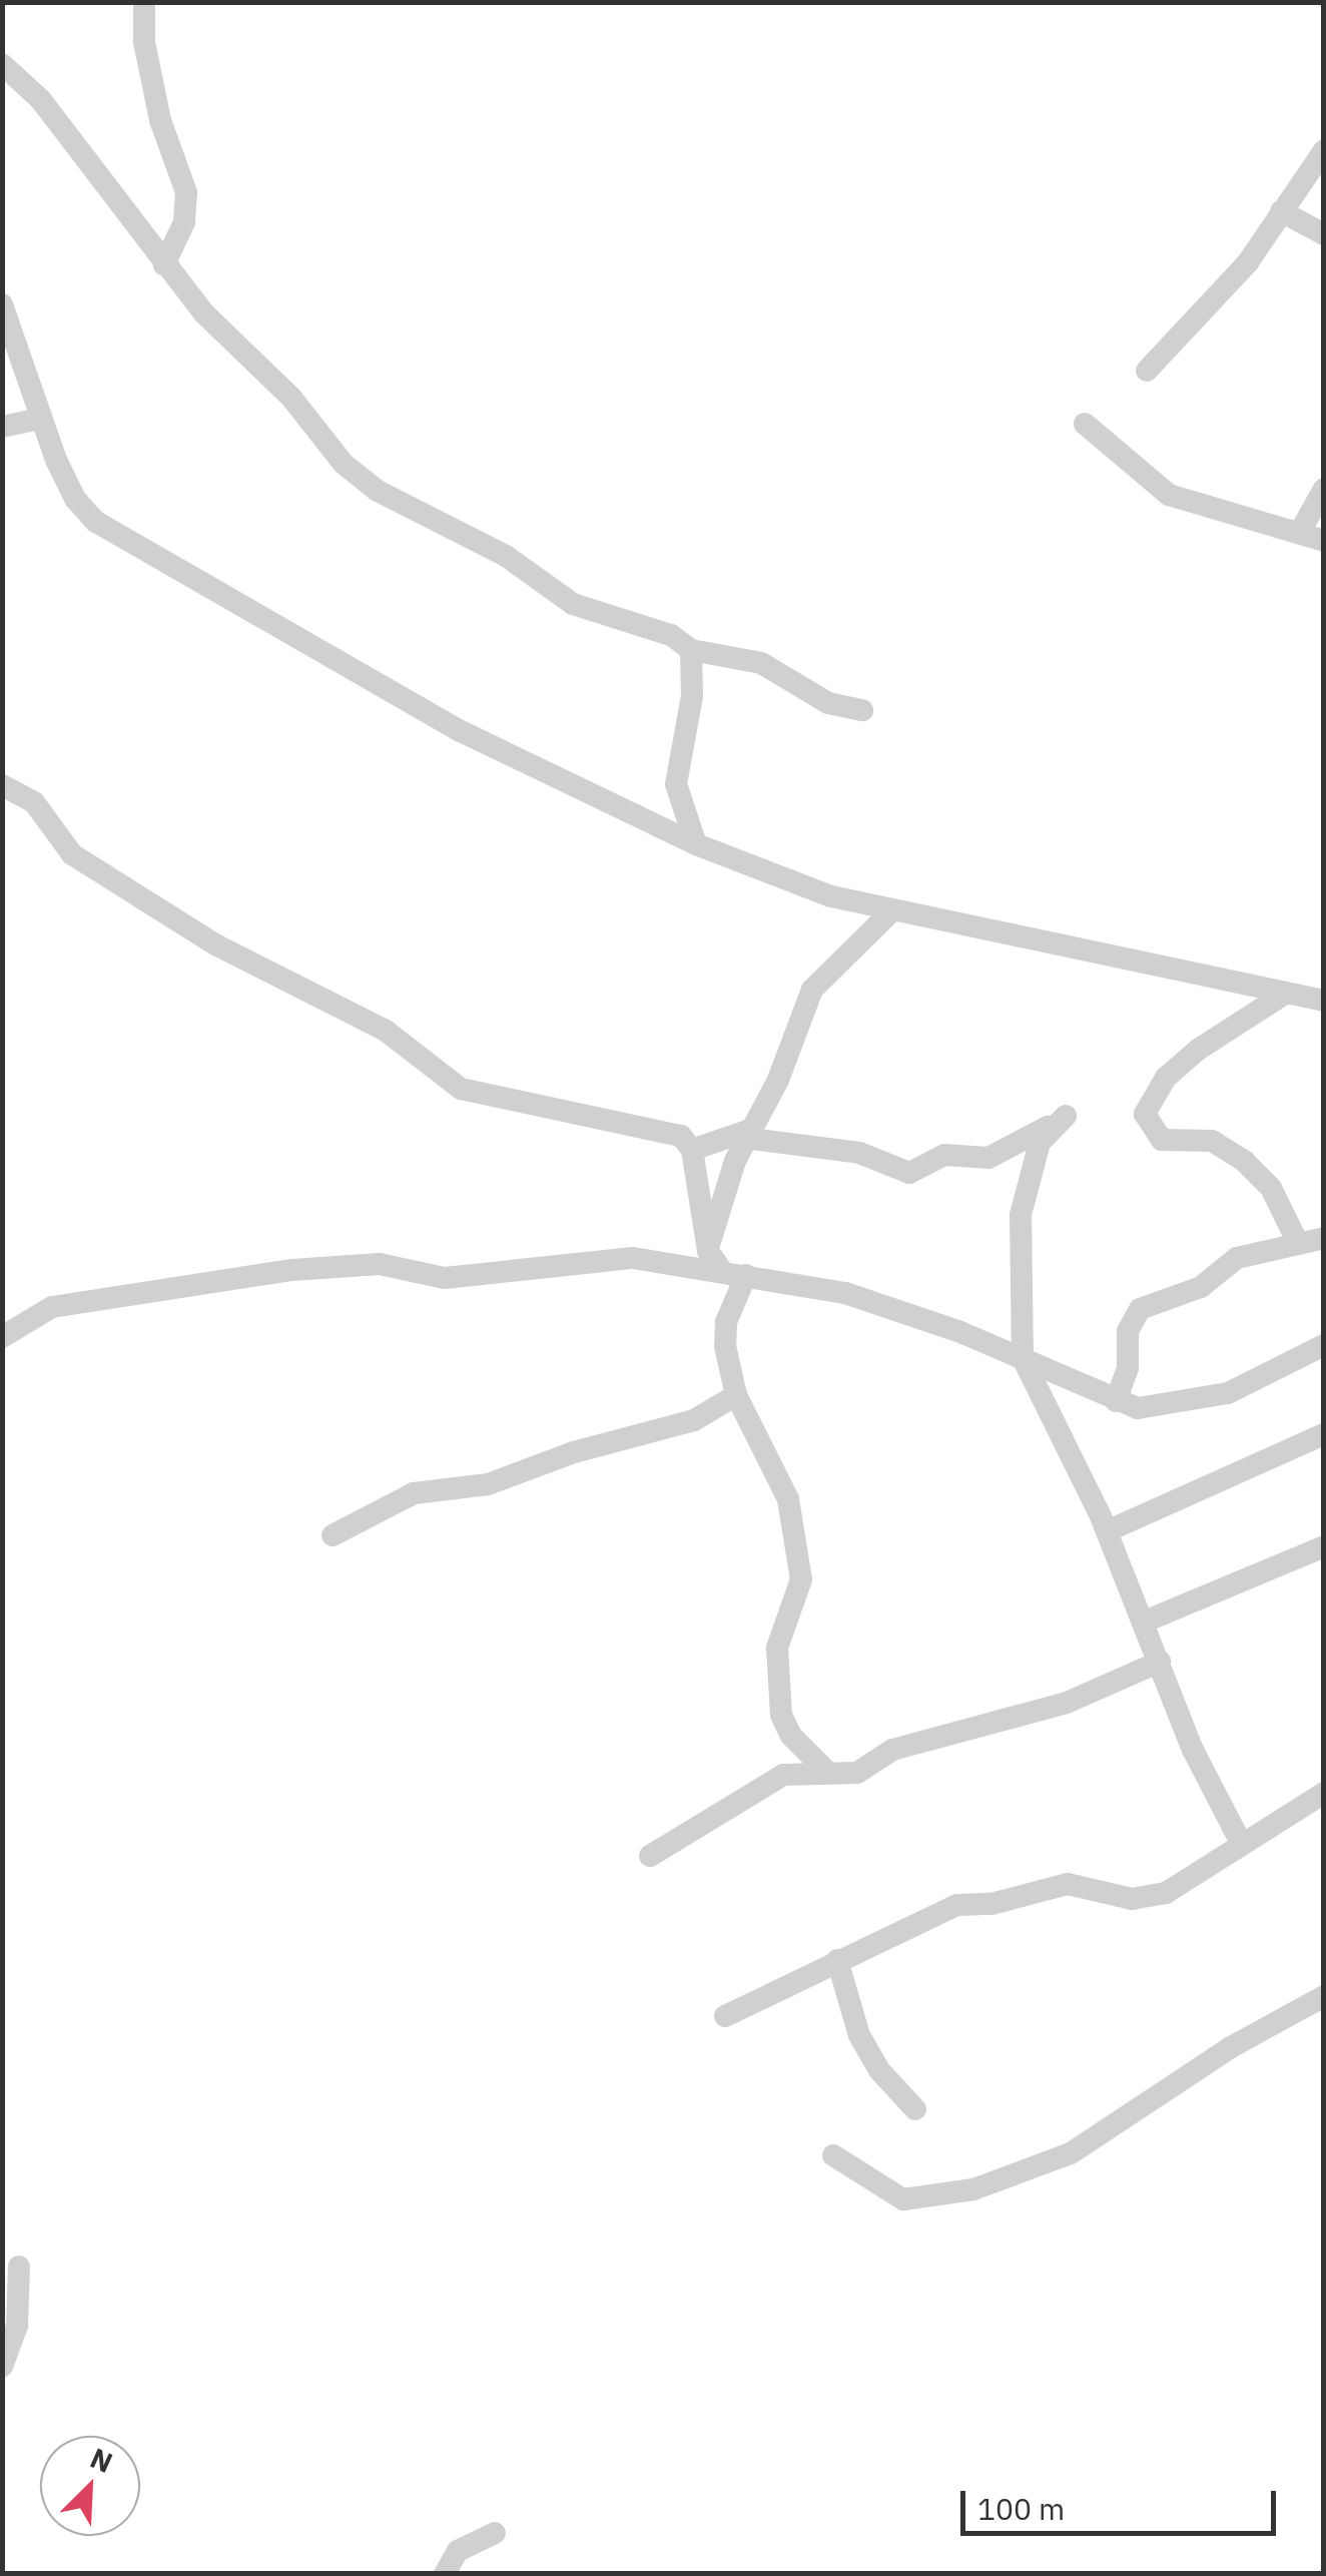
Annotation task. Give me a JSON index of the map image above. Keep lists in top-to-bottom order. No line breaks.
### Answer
{"scale_bar":"100 m","north":"top right"}
